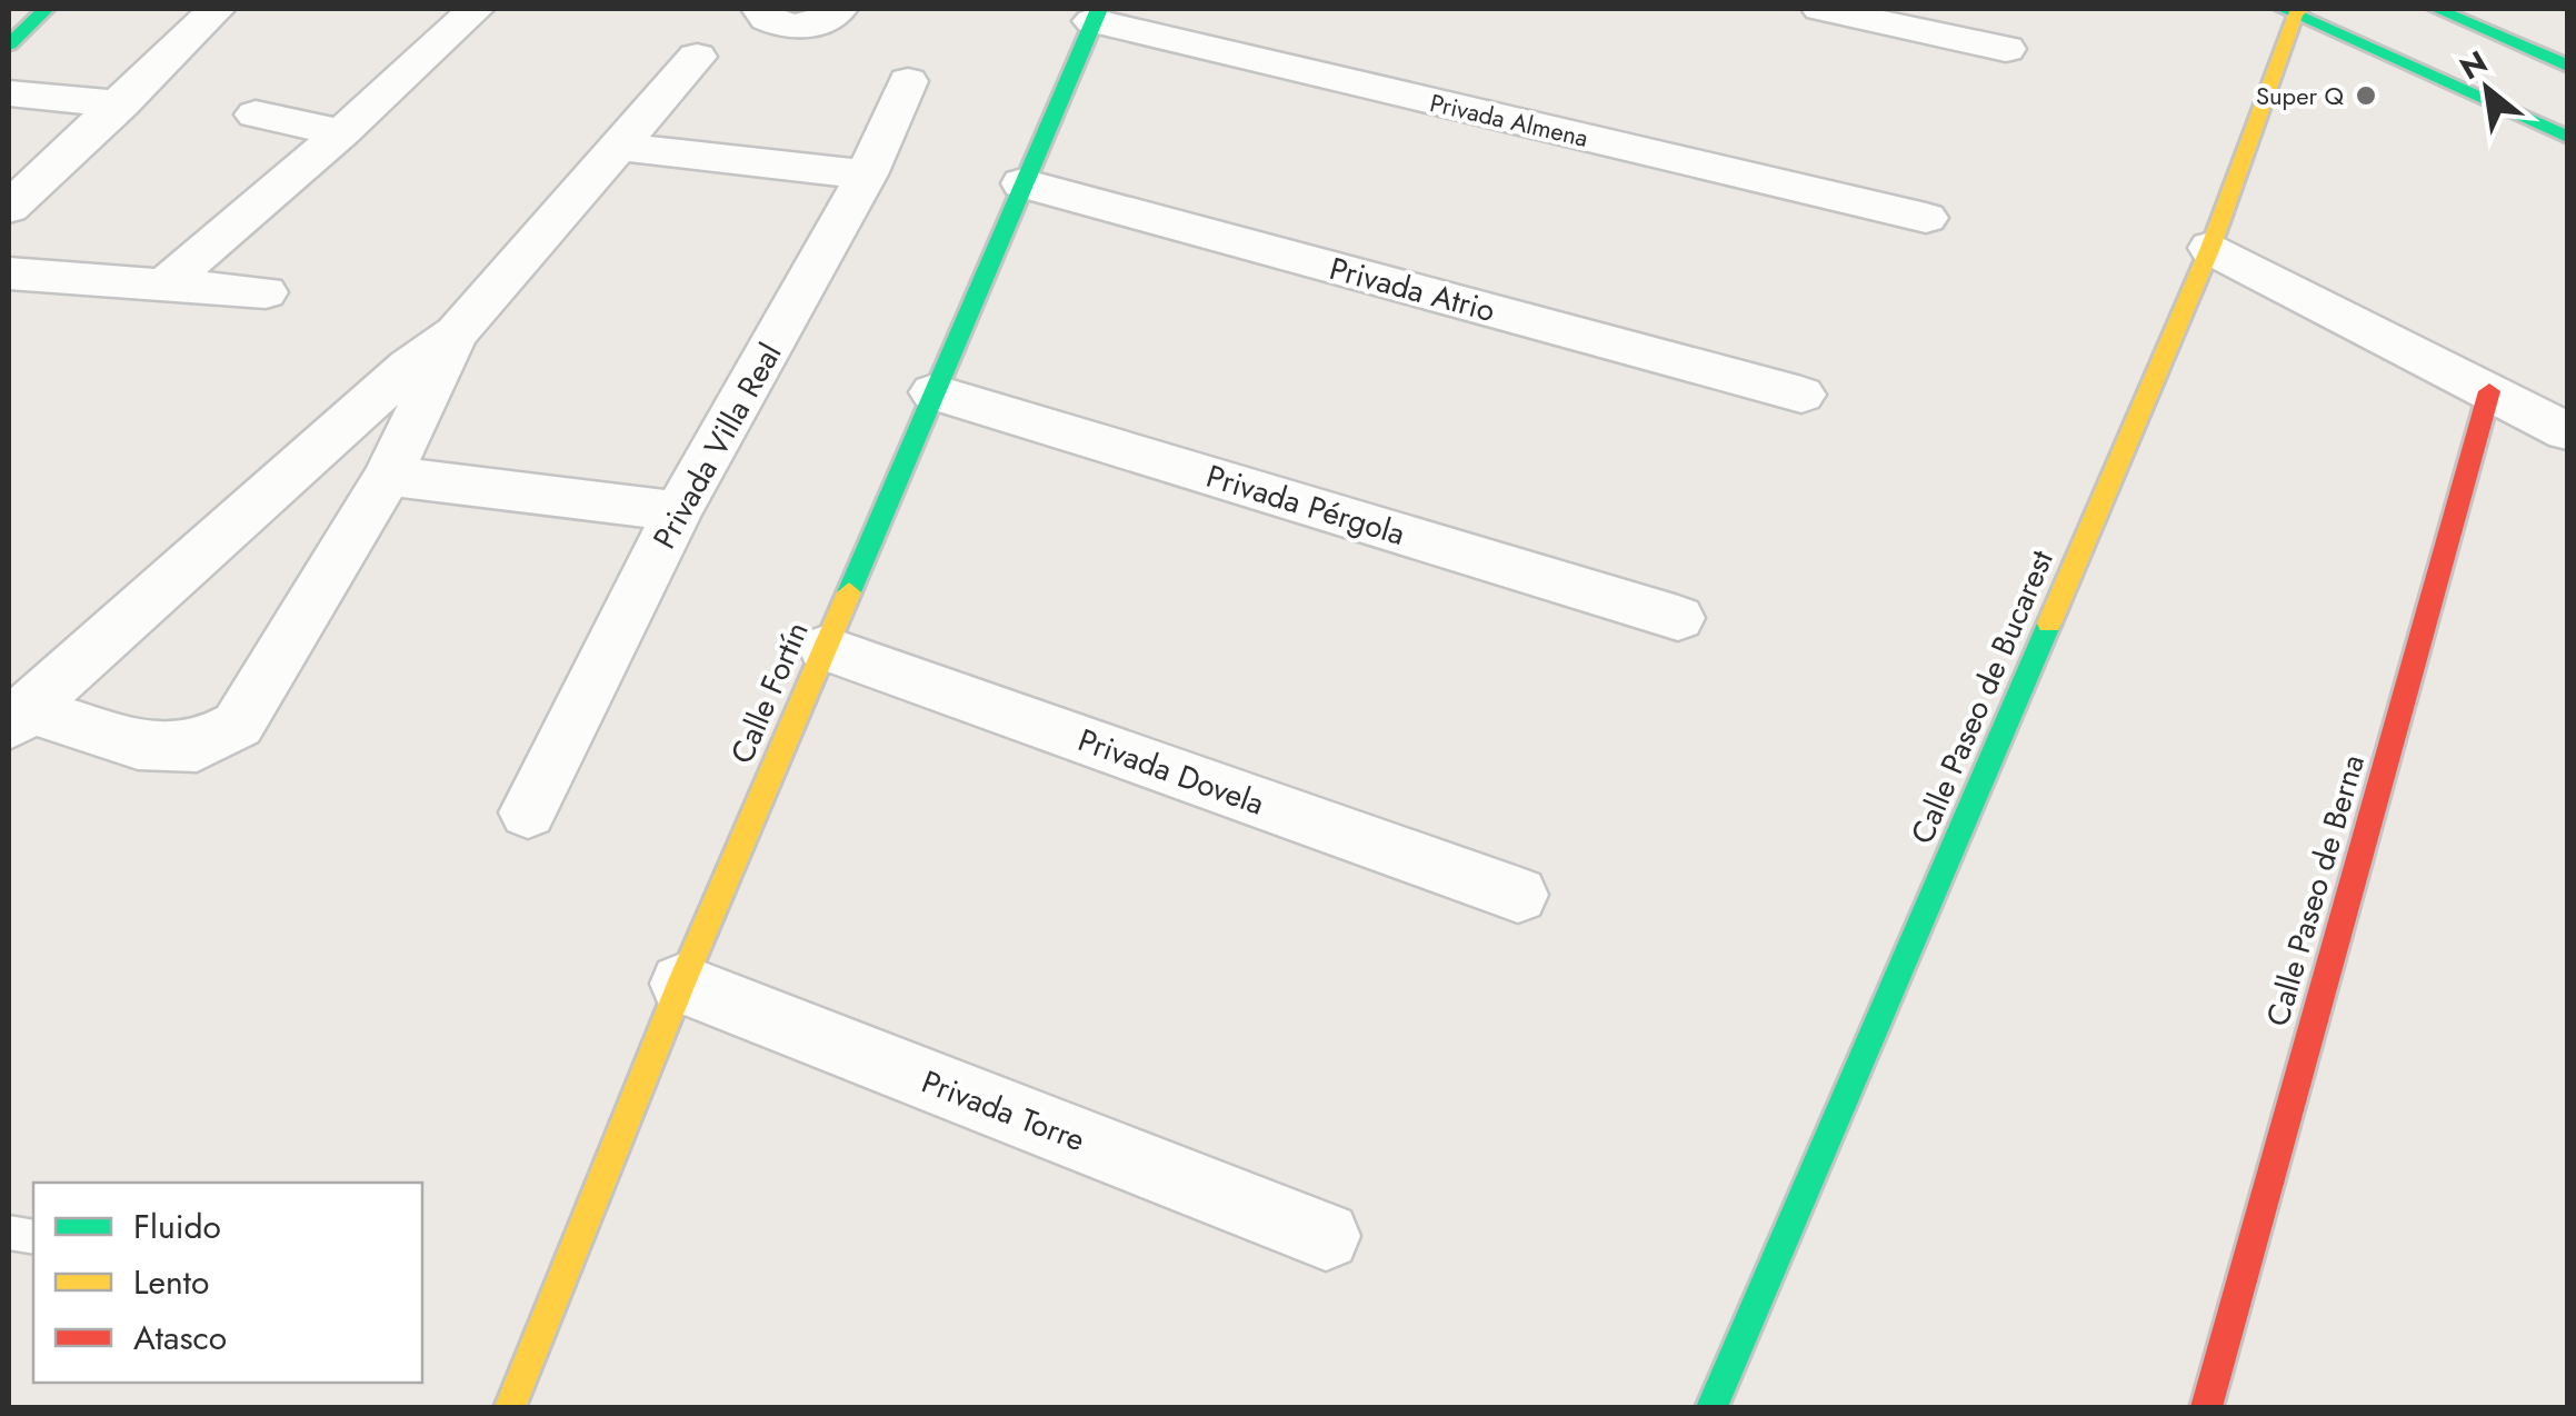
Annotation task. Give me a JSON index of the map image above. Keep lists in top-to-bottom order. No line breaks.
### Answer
{"streets":{"street":["Privada Almena","Privada Atrio","Privada Villa Real","Privada Pérgola","Calle Fortín","Calle Paseo de Bucarest","Privada Dovela","Calle Paseo de Berna","Privada Torre"]},"crossings":[["Privada Almena","Calle Fortín"],["Privada Atrio","Calle Fortín"],["Privada Pérgola","Calle Fortín"],["Calle Fortín","Privada Dovela"],["Calle Fortín","Privada Torre"]],"places":["Super Q"],"legend":["Fluido","Lento","Atasco"],"north":"top left"}
